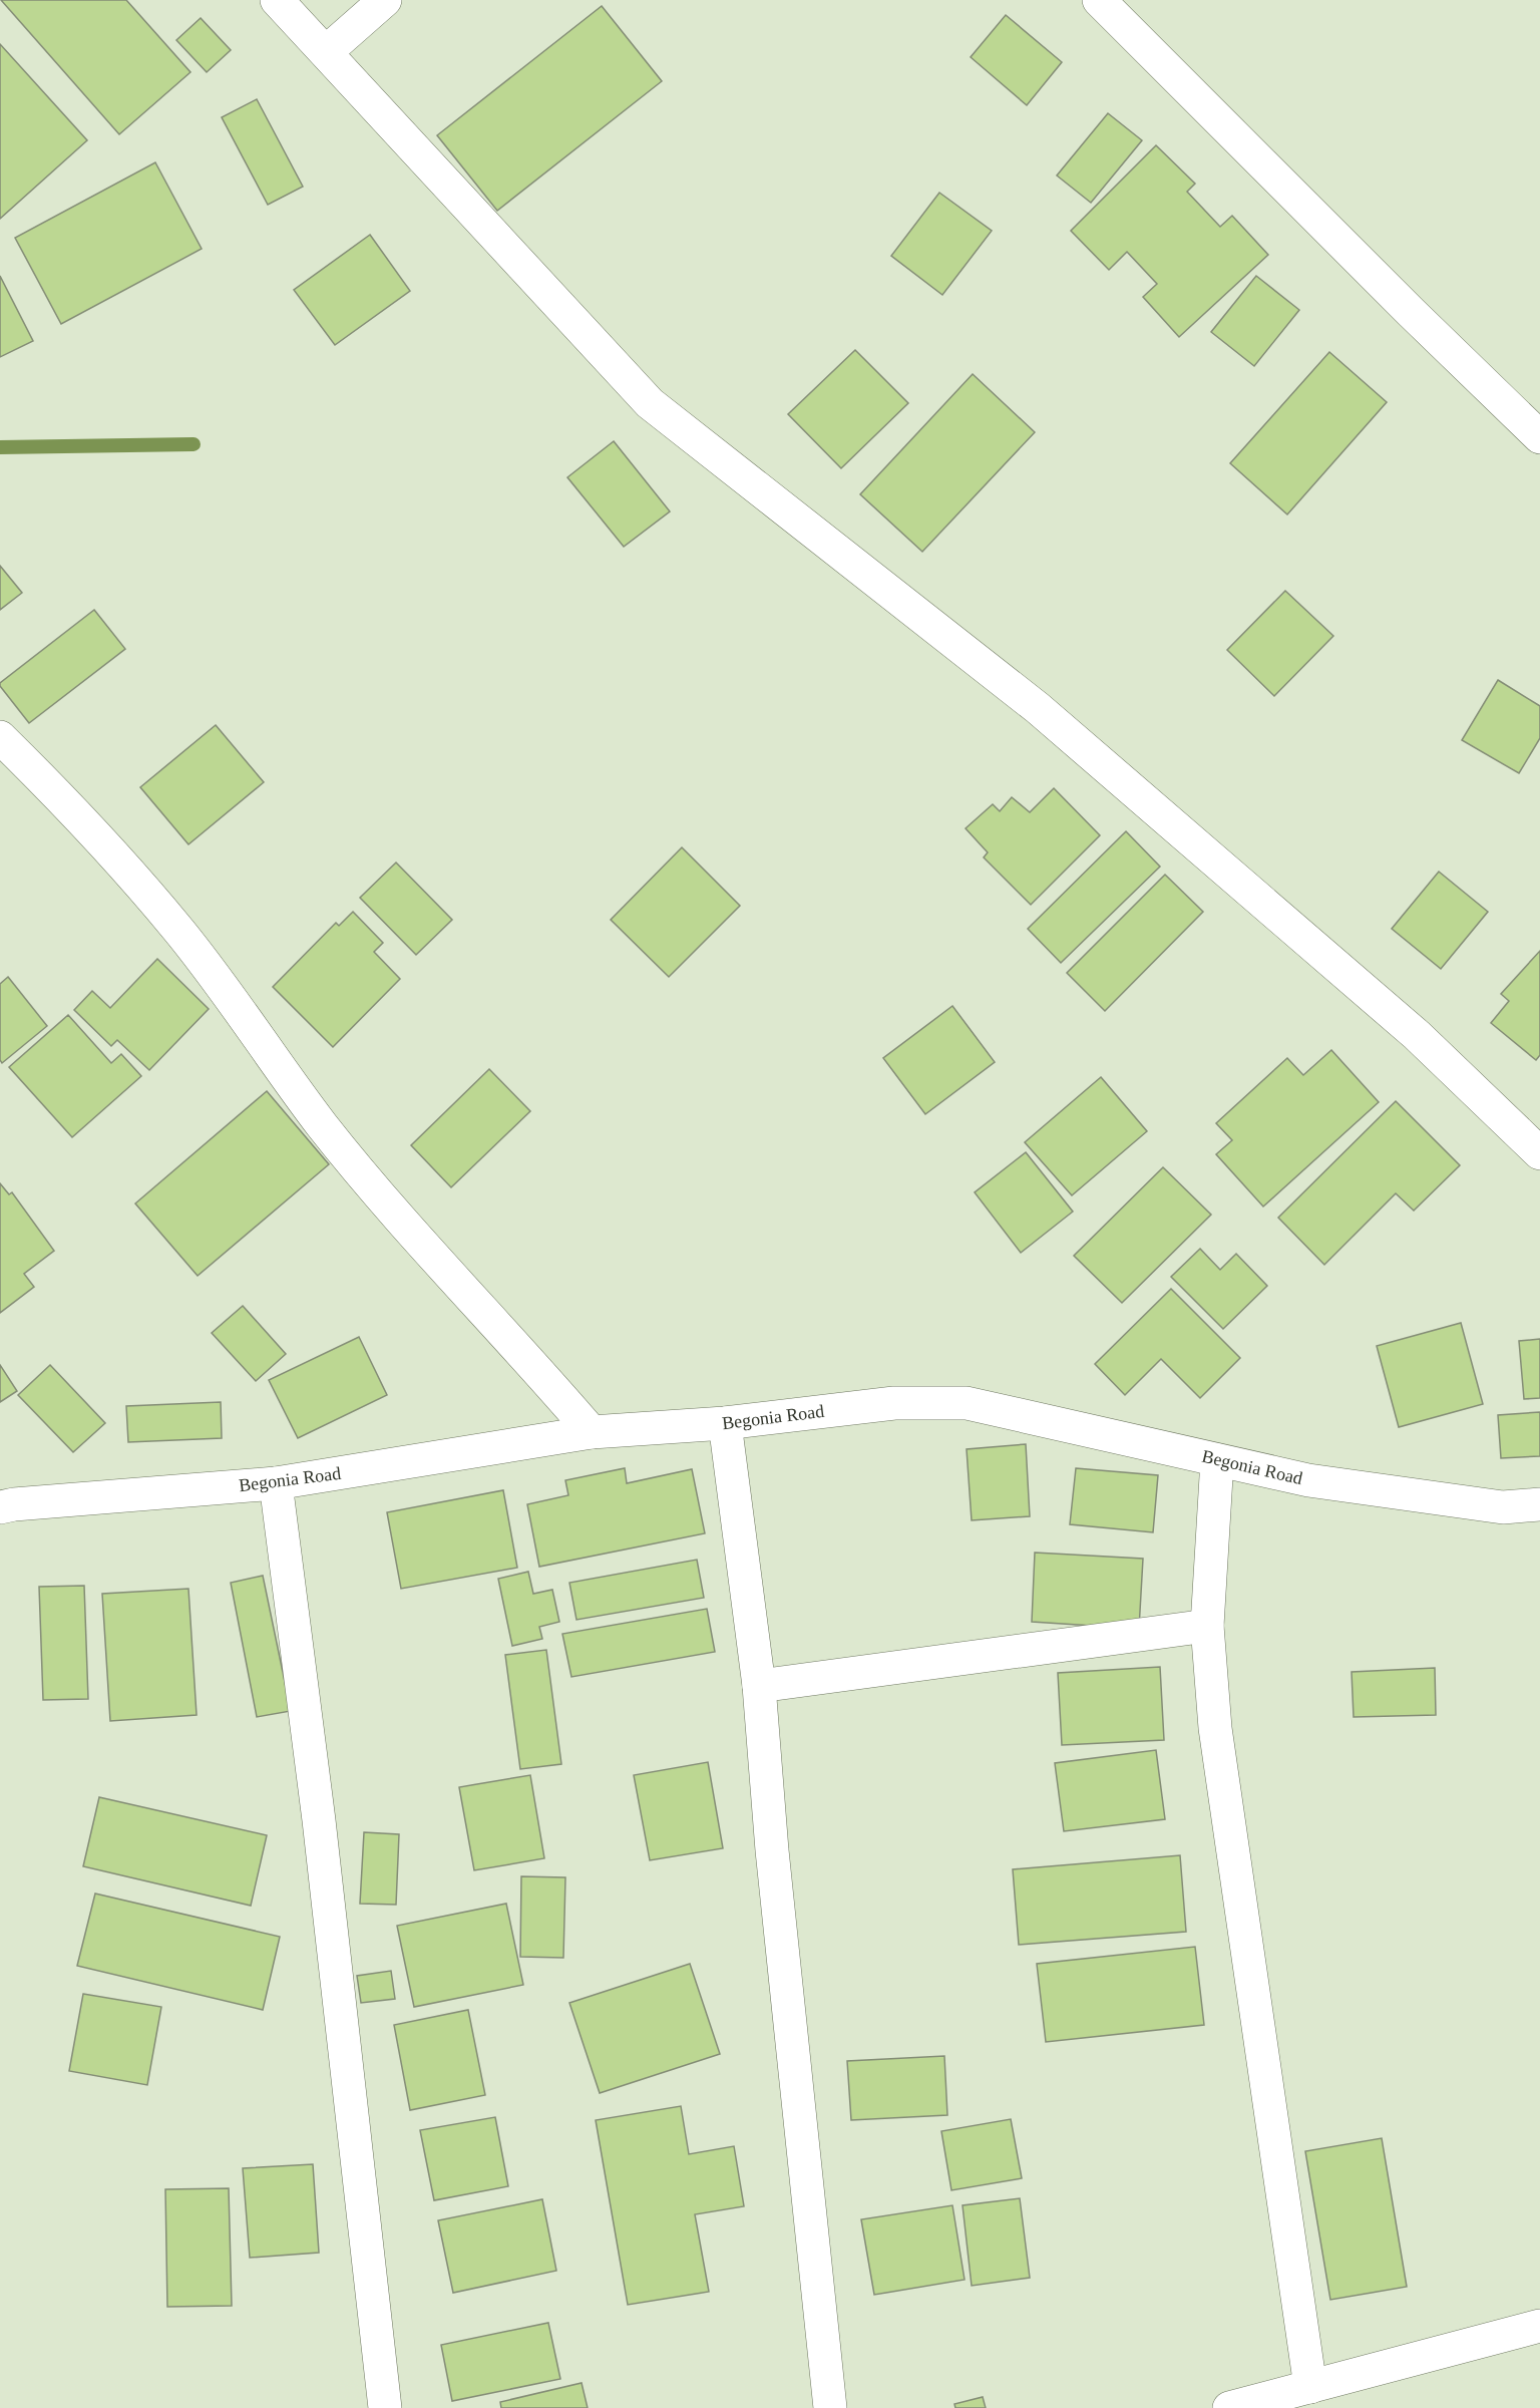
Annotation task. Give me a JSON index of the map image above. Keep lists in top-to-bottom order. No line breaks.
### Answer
{"streets":{"street":["Begonia Road"]}}
